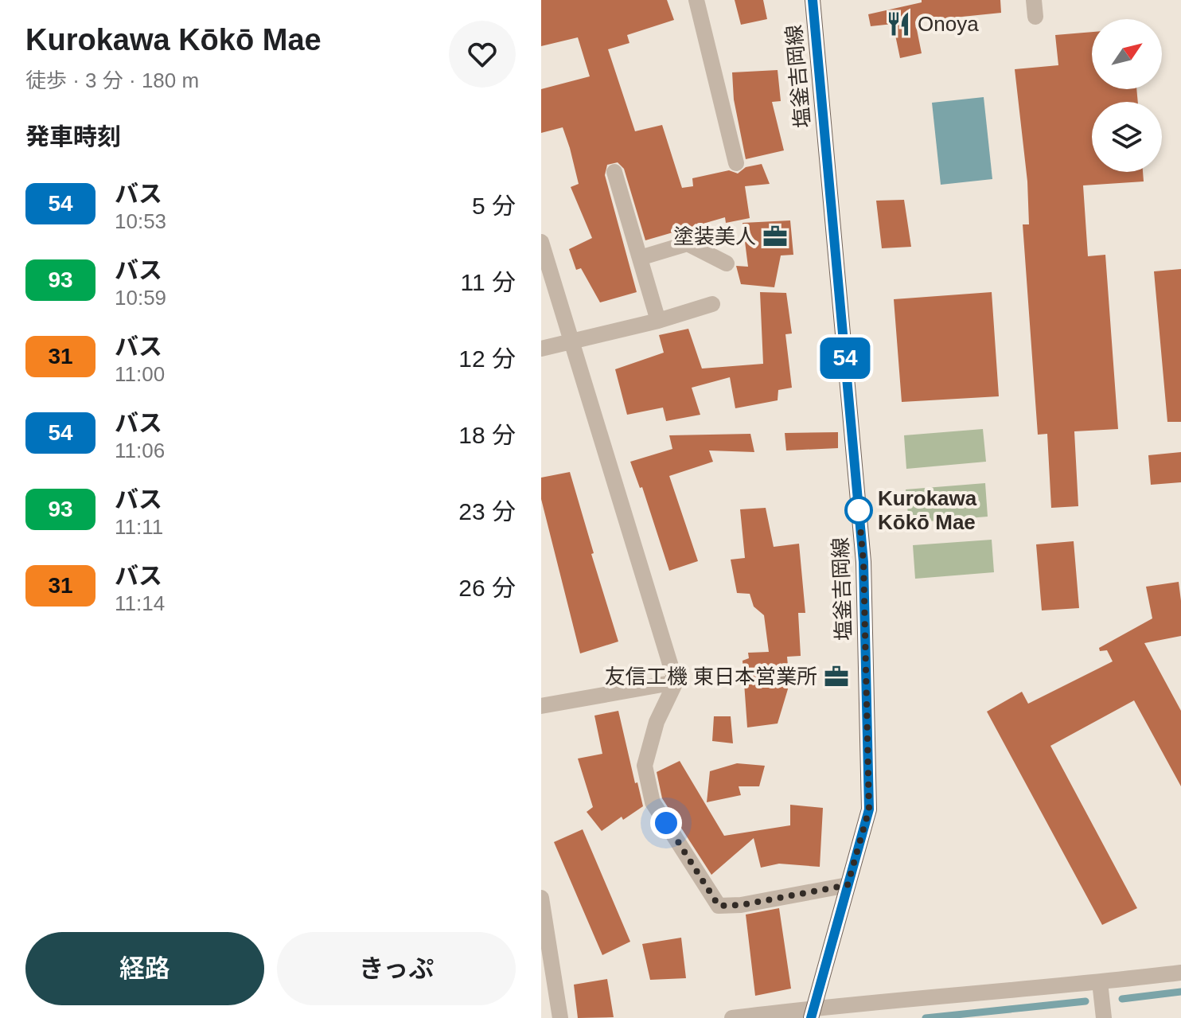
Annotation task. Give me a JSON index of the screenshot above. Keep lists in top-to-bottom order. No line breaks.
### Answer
{"streets":{"main road":["塩釜吉岡線"]},"places":{"restaurant":["Onoya"],"office":["塗装美人","友信工機 東日本営業所"],"other":["Kurokawa Kōkō Mae"]},"lines":["bus line 54"],"north":"top right","page":{"heading":[["Kurokawa Kōkō Mae","徒歩 · 3 分 · 180 m"],"発車時刻"],"on_map":"54","list":[{"mark":"54","name":"バス","note":"10:53","value":"5 分"},{"mark":"93","name":"バス","note":"10:59","value":"11 分"},{"mark":"31","name":"バス","note":"11:00","value":"12 分"},{"mark":"54","name":"バス","note":"11:06","value":"18 分"},{"mark":"93","name":"バス","note":"11:11","value":"23 分"},{"mark":"31","name":"バス","note":"11:14","value":"26 分"}],"buttons":["経路","きっぷ"]}}
